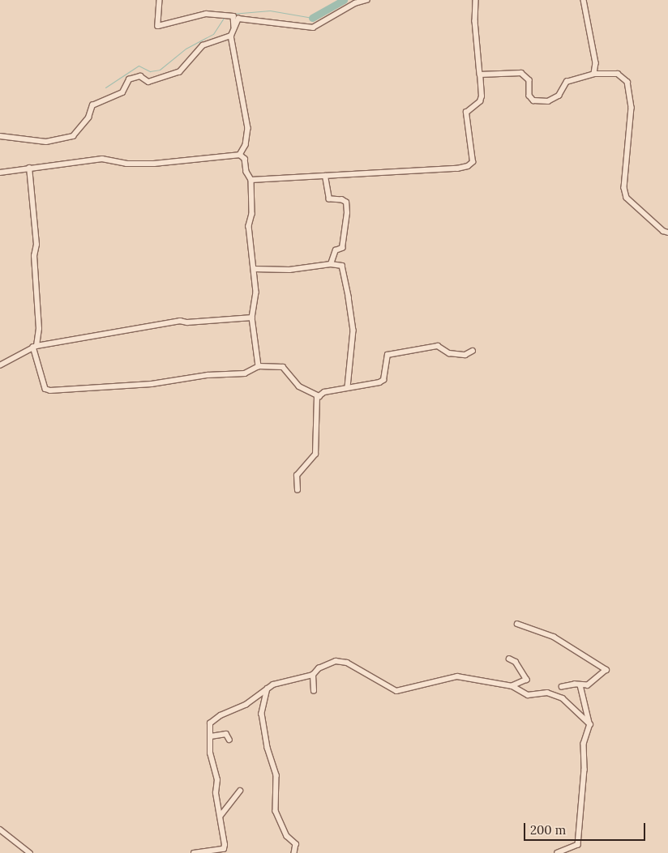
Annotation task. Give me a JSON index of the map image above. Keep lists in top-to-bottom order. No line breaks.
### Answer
{"scale_bar":"200 m"}
